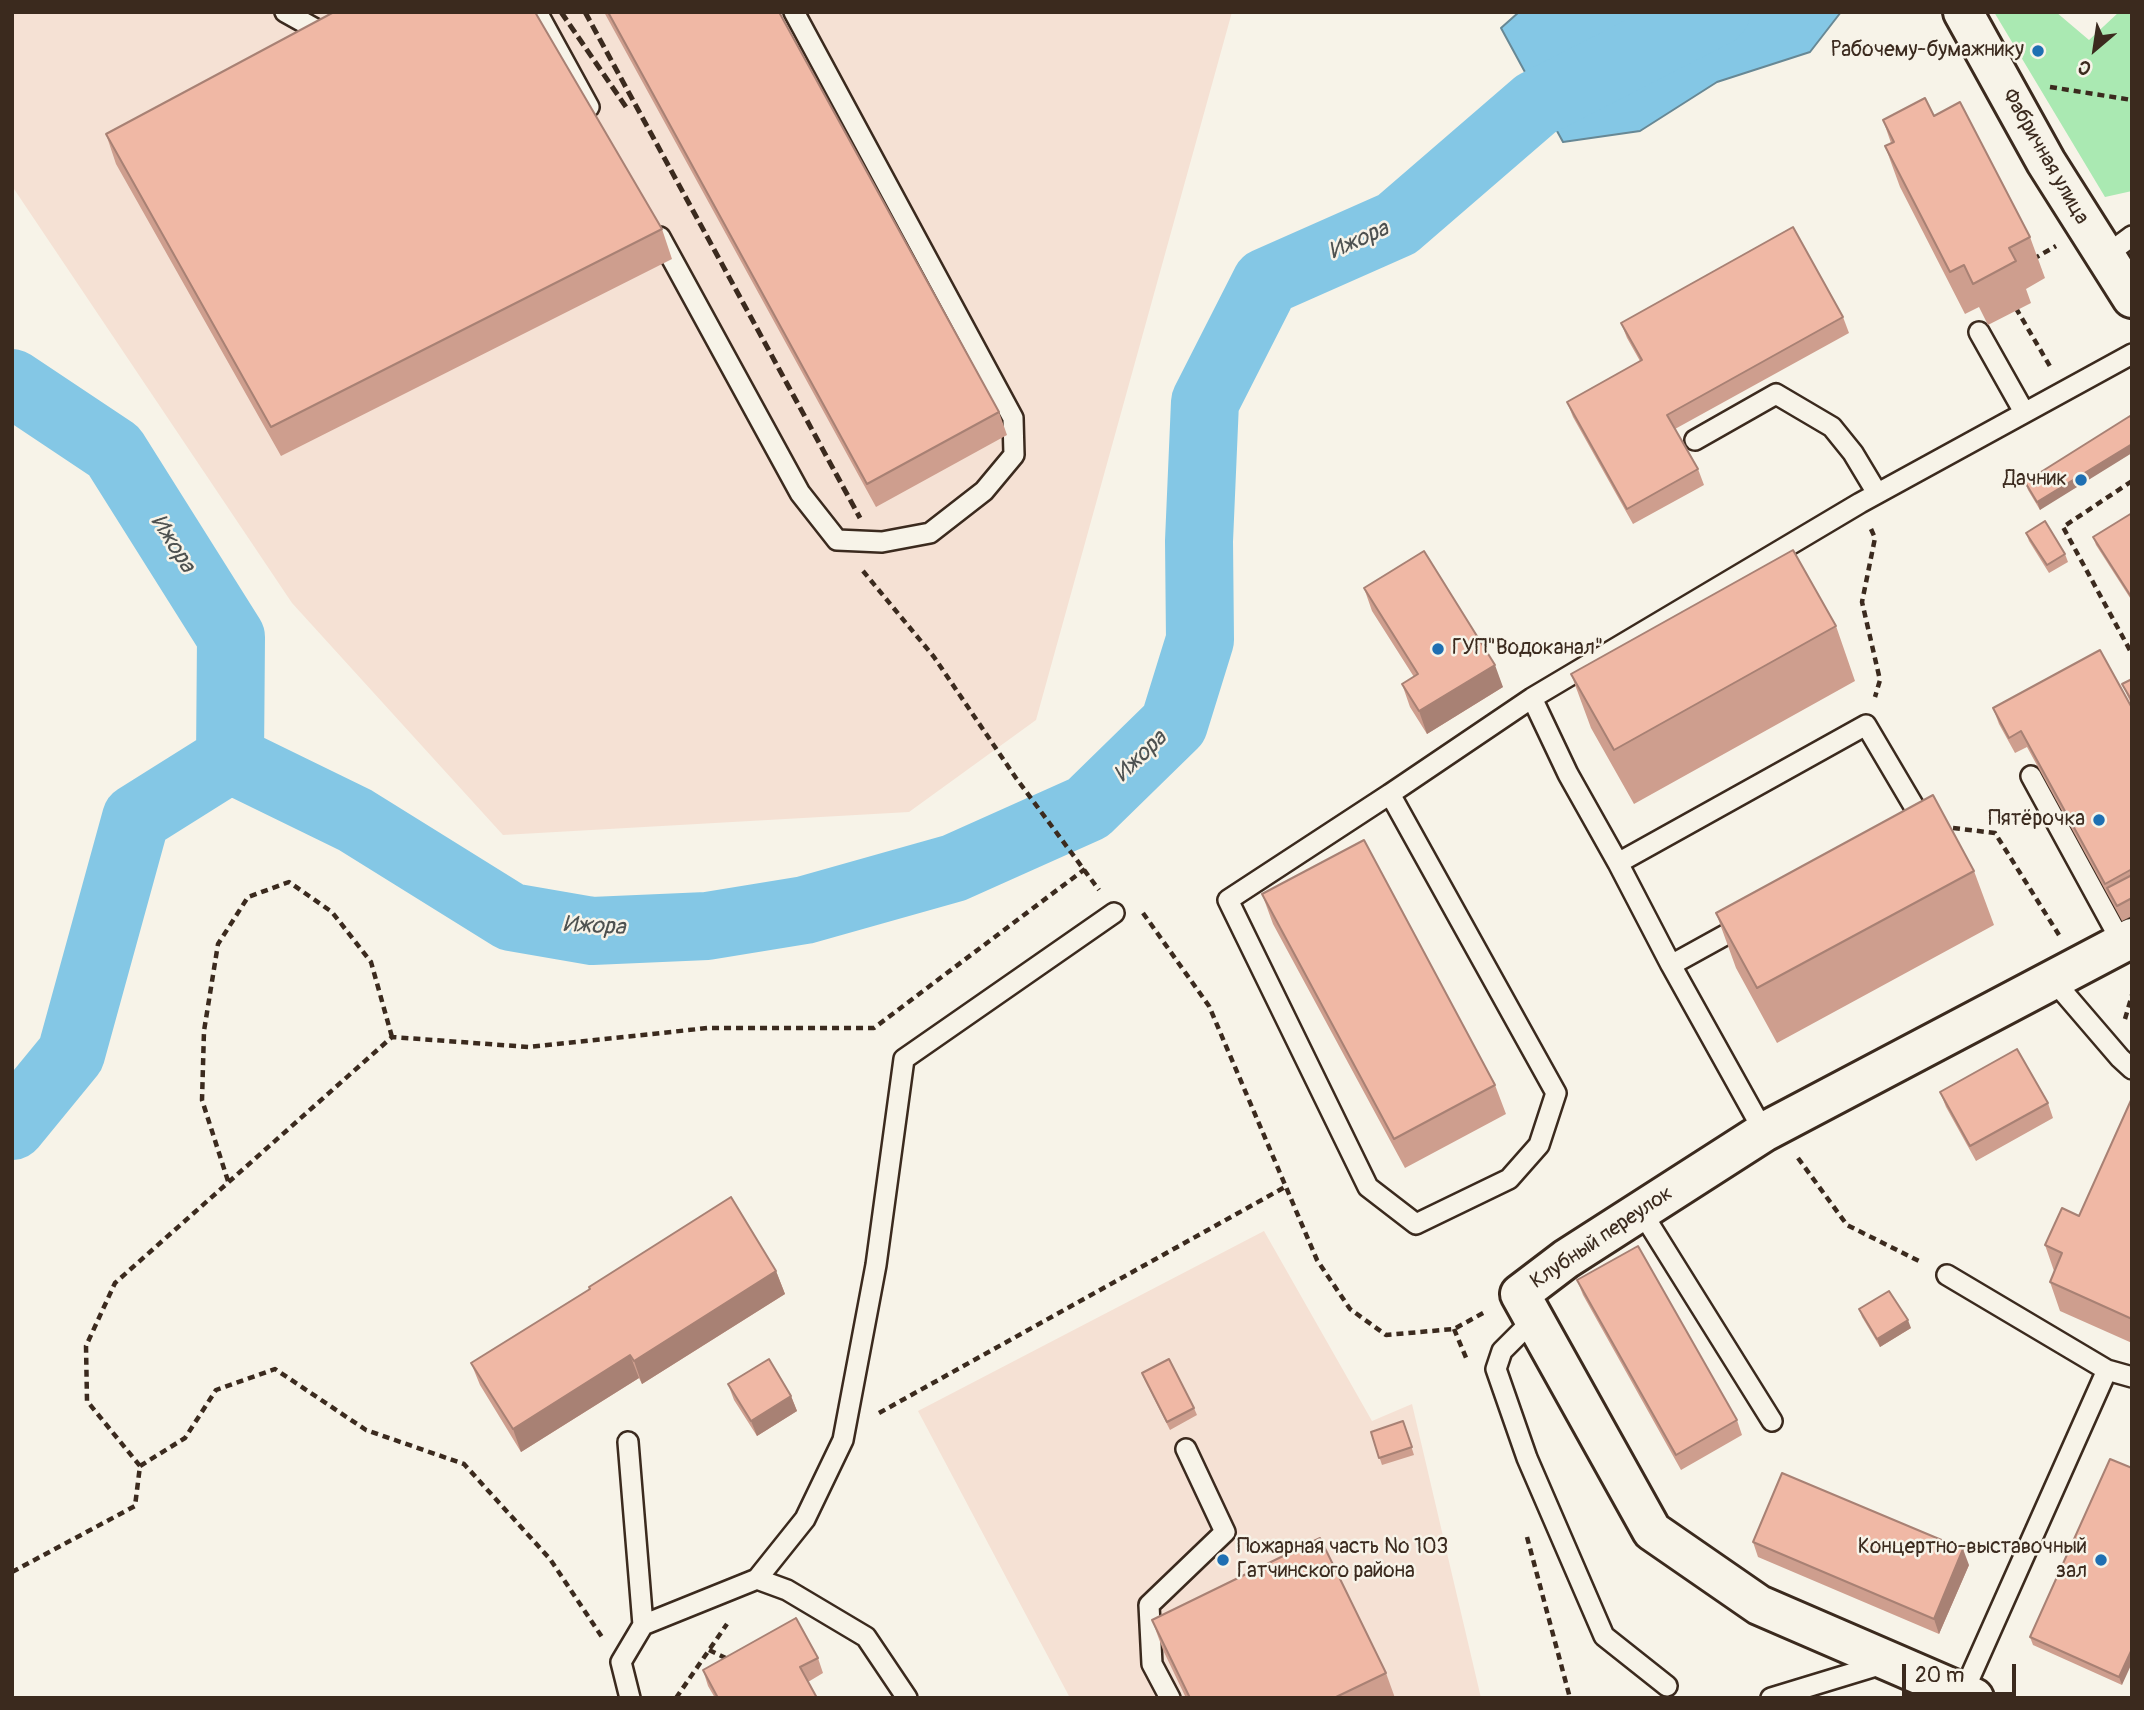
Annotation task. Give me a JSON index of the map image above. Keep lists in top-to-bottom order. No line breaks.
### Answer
{"streets":{"street":["Фабричная улица","Клубный переулок"]},"water":["Ижора"],"places":["Рабочему-бумажнику","Дачник","ГУП\"Водоканал\"","Пятёрочка","Пожарная часть № 103 Гатчинского района","Концертно-выставочный зал"],"scale_bar":"20 m","north":"bottom left"}
